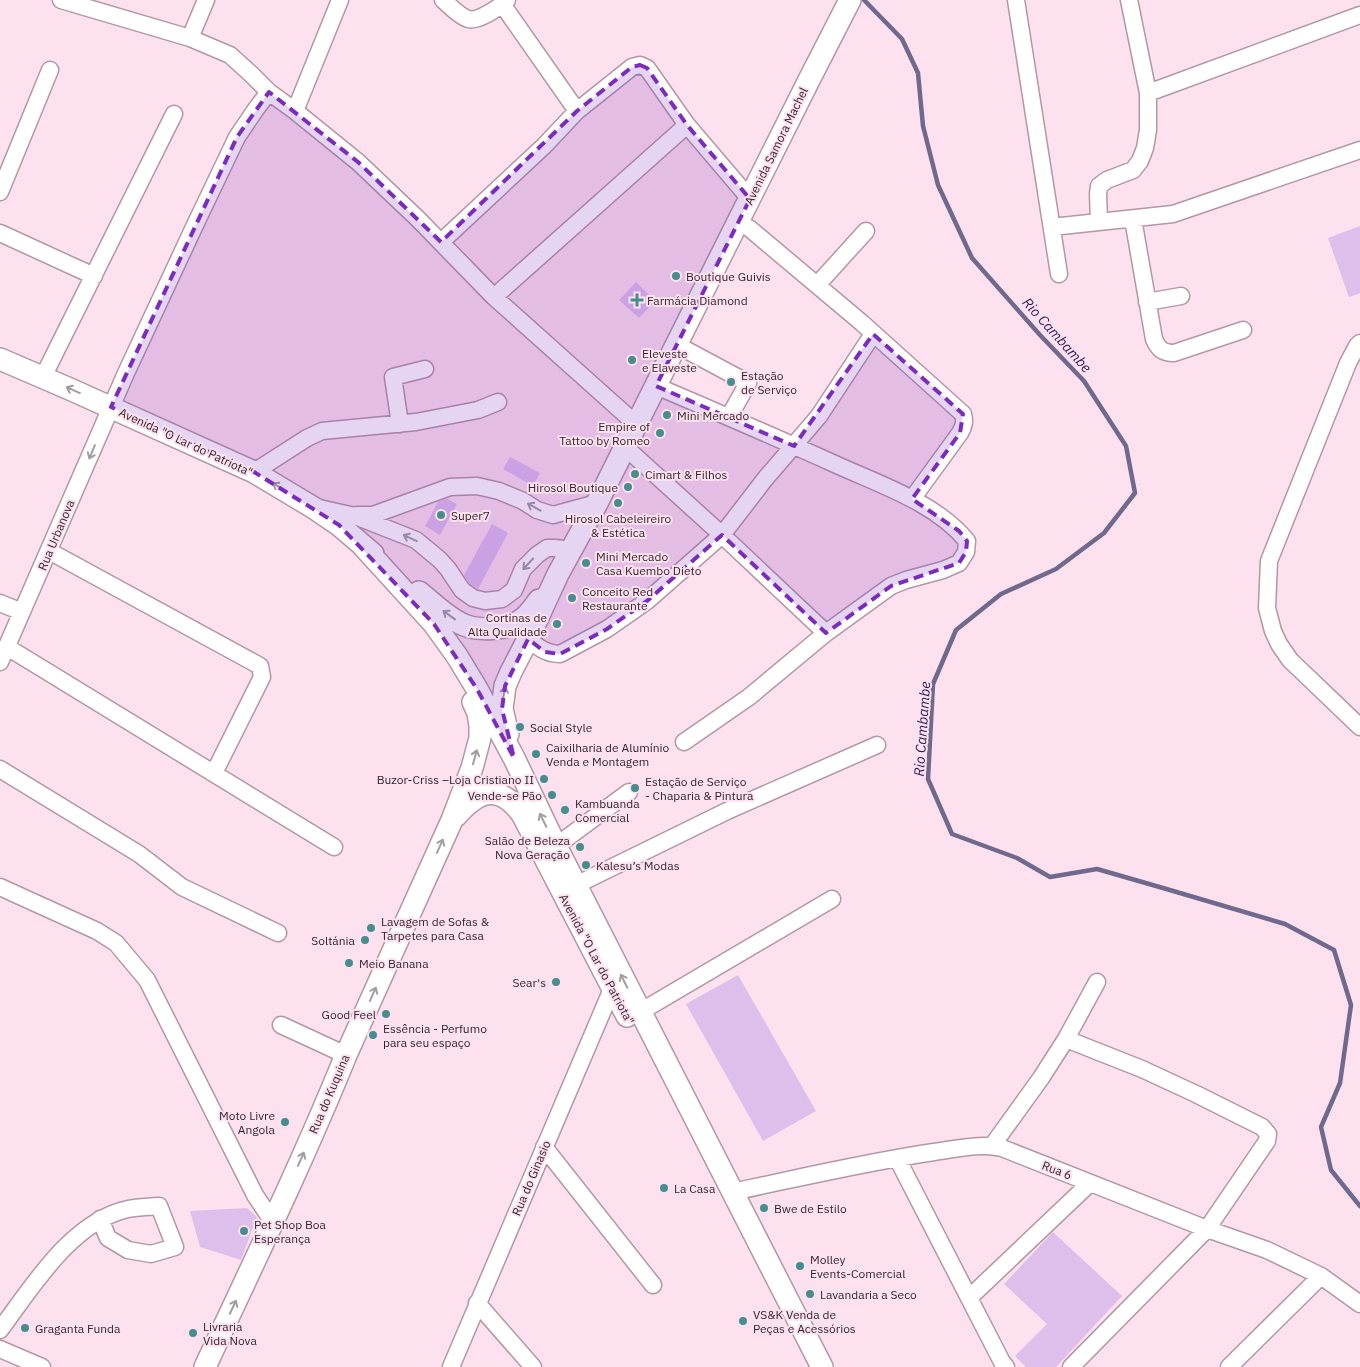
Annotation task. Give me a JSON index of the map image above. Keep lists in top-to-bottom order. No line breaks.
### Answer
{"streets":{"main road":["Avenida Samora Machel","Avenida \"O Lar do Patriota\"","Rua do Kuquina"],"street":["Rua Urbanova","Rua 6","Rua do Ginasio"]},"crossings":[["Avenida Samora Machel","Avenida \"O Lar do Patriota\""],["Avenida \"O Lar do Patriota\"","Rua Urbanova"],["Avenida \"O Lar do Patriota\"","Rua do Kuquina"],["Avenida \"O Lar do Patriota\"","Rua 6"],["Avenida \"O Lar do Patriota\"","Rua do Ginasio"]],"one_way":["Rua do Kuquina"],"water":["Rio Cambambe"],"places":{"other":["Boutique Guivis","Eleveste e Elaveste","Estação de Serviço","Mini Mercado","Empire of Tattoo by Romeo","Cimart & Filhos","Hirosol Boutique","Hirosol Cabeleireiro & Estética","Super7","Mini Mercado Casa Kuembo Dieto","Conceito Red Restaurante","Cortinas de Alta Qualidade","Social Style","Caixilharia de Alumínio Venda e Montagem","Buzor-Criss –Loja Cristiano II","Estação de Serviço - Chaparia & Pintura","Vende-se Pão","Kambuanda Comercial","Salão de Beleza Nova Geração","Kalesu’s Modas","Lavagem de Sofas & Tarpetes para Casa","Soltánia","Meio Banana","Sear's","Good Feel","Essência - Perfumo para seu espaço","Moto Livre Angola","La Casa","Bwe de Estilo","Pet Shop Boa Esperança","Molley Events-Comercial","Lavandaria a Seco","VS&K Venda de Peças e Acessórios","Graganta Funda","Livraria Vida Nova"],"health":["Farmácia Diamond"]}}
